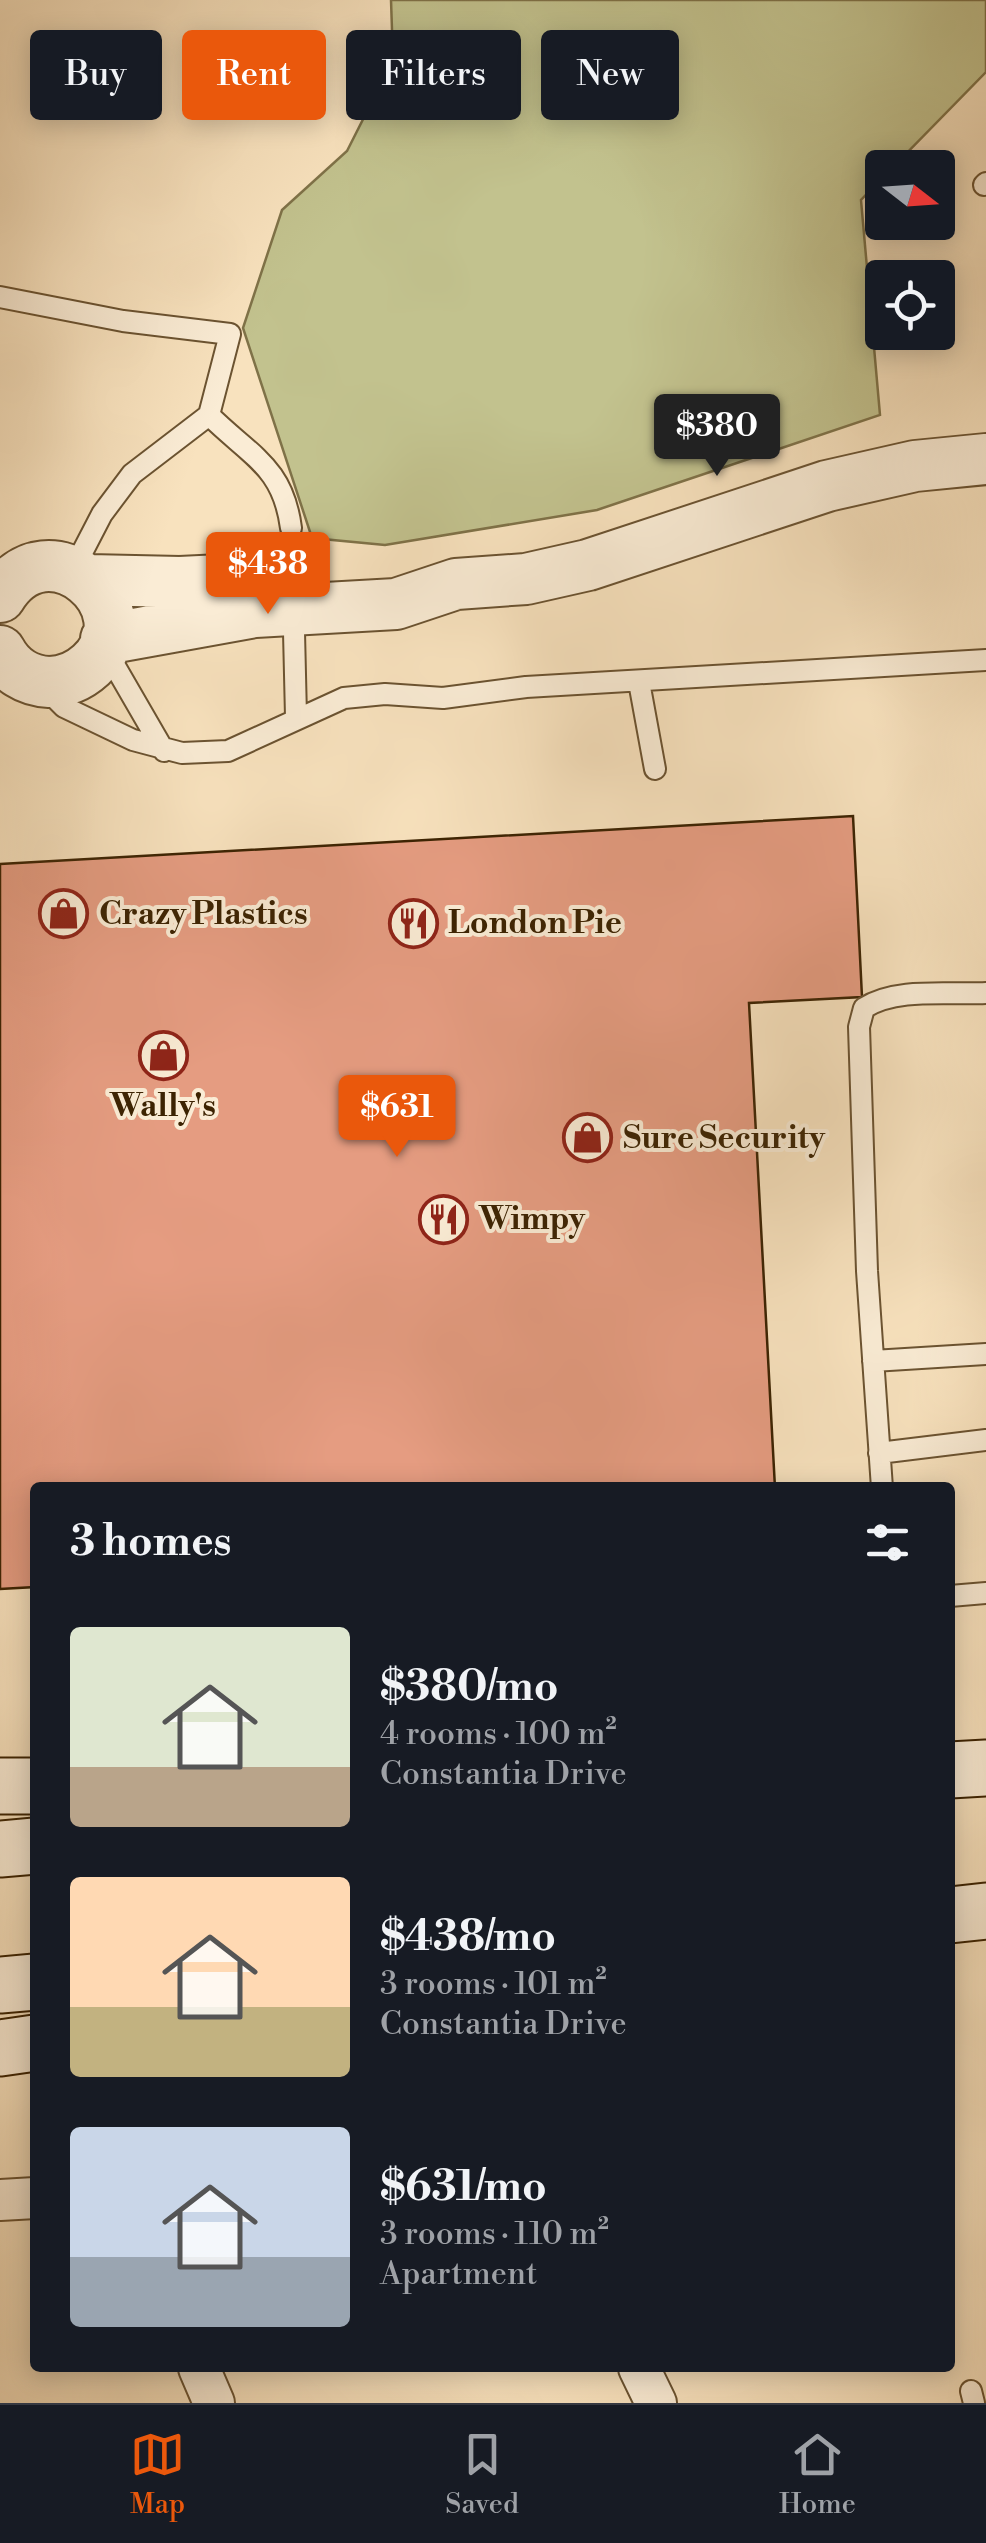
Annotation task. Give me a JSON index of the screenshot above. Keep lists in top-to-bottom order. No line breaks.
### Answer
{"places":{"shop":["Crazy Plastics","Wally's","Sure Security"],"restaurant":["London Pie","Wimpy"]},"north":"right","page":{"chip":["Buy","Rent","Filters","New"],"price":["$380","$438","$631"],"heading":"3 homes","list":[{"name":"$380/mo","note":"4 rooms · 100 m² · Constantia Drive"},{"name":"$438/mo","note":"3 rooms · 101 m² · Constantia Drive"},{"name":"$631/mo","note":"3 rooms · 110 m² · Apartment"}],"tabs":["Map","Saved","Home"]}}
